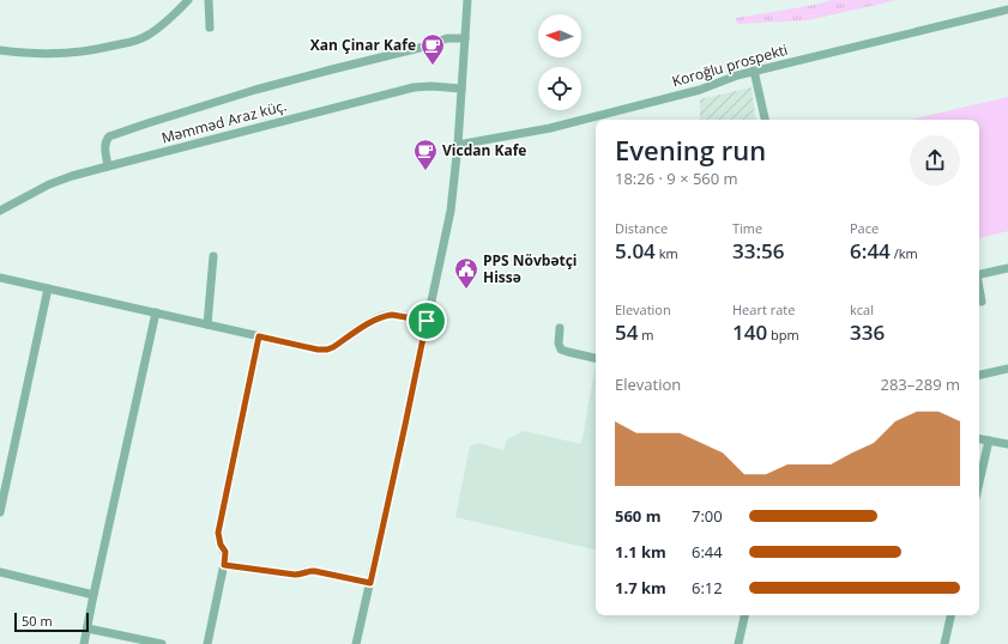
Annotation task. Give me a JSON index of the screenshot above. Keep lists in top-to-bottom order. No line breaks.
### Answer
{"streets":{"street":["Koroğlu prospekti","Məmməd Araz küç."]},"places":{"cafe":["Xan Çinar Kafe","Vicdan Kafe"],"public building":["PPS Növbətçi Hissə"]},"scale_bar":"50 m","north":"left","page":{"heading":["Evening run","18:26 · 9 × 560 m"],"stats":[["Distance","5.04 km"],["Time","33:56"],["Pace","6:44 /km"],["Elevation","54 m"],["Heart rate","140 bpm"],["kcal","336"]],"chart":["Elevation","283–289 m"],"list":[{"name":"560 m","note":"7:00"},{"name":"1.1 km","note":"6:44"},{"name":"1.7 km","note":"6:12"}],"scale":"50 m"}}
